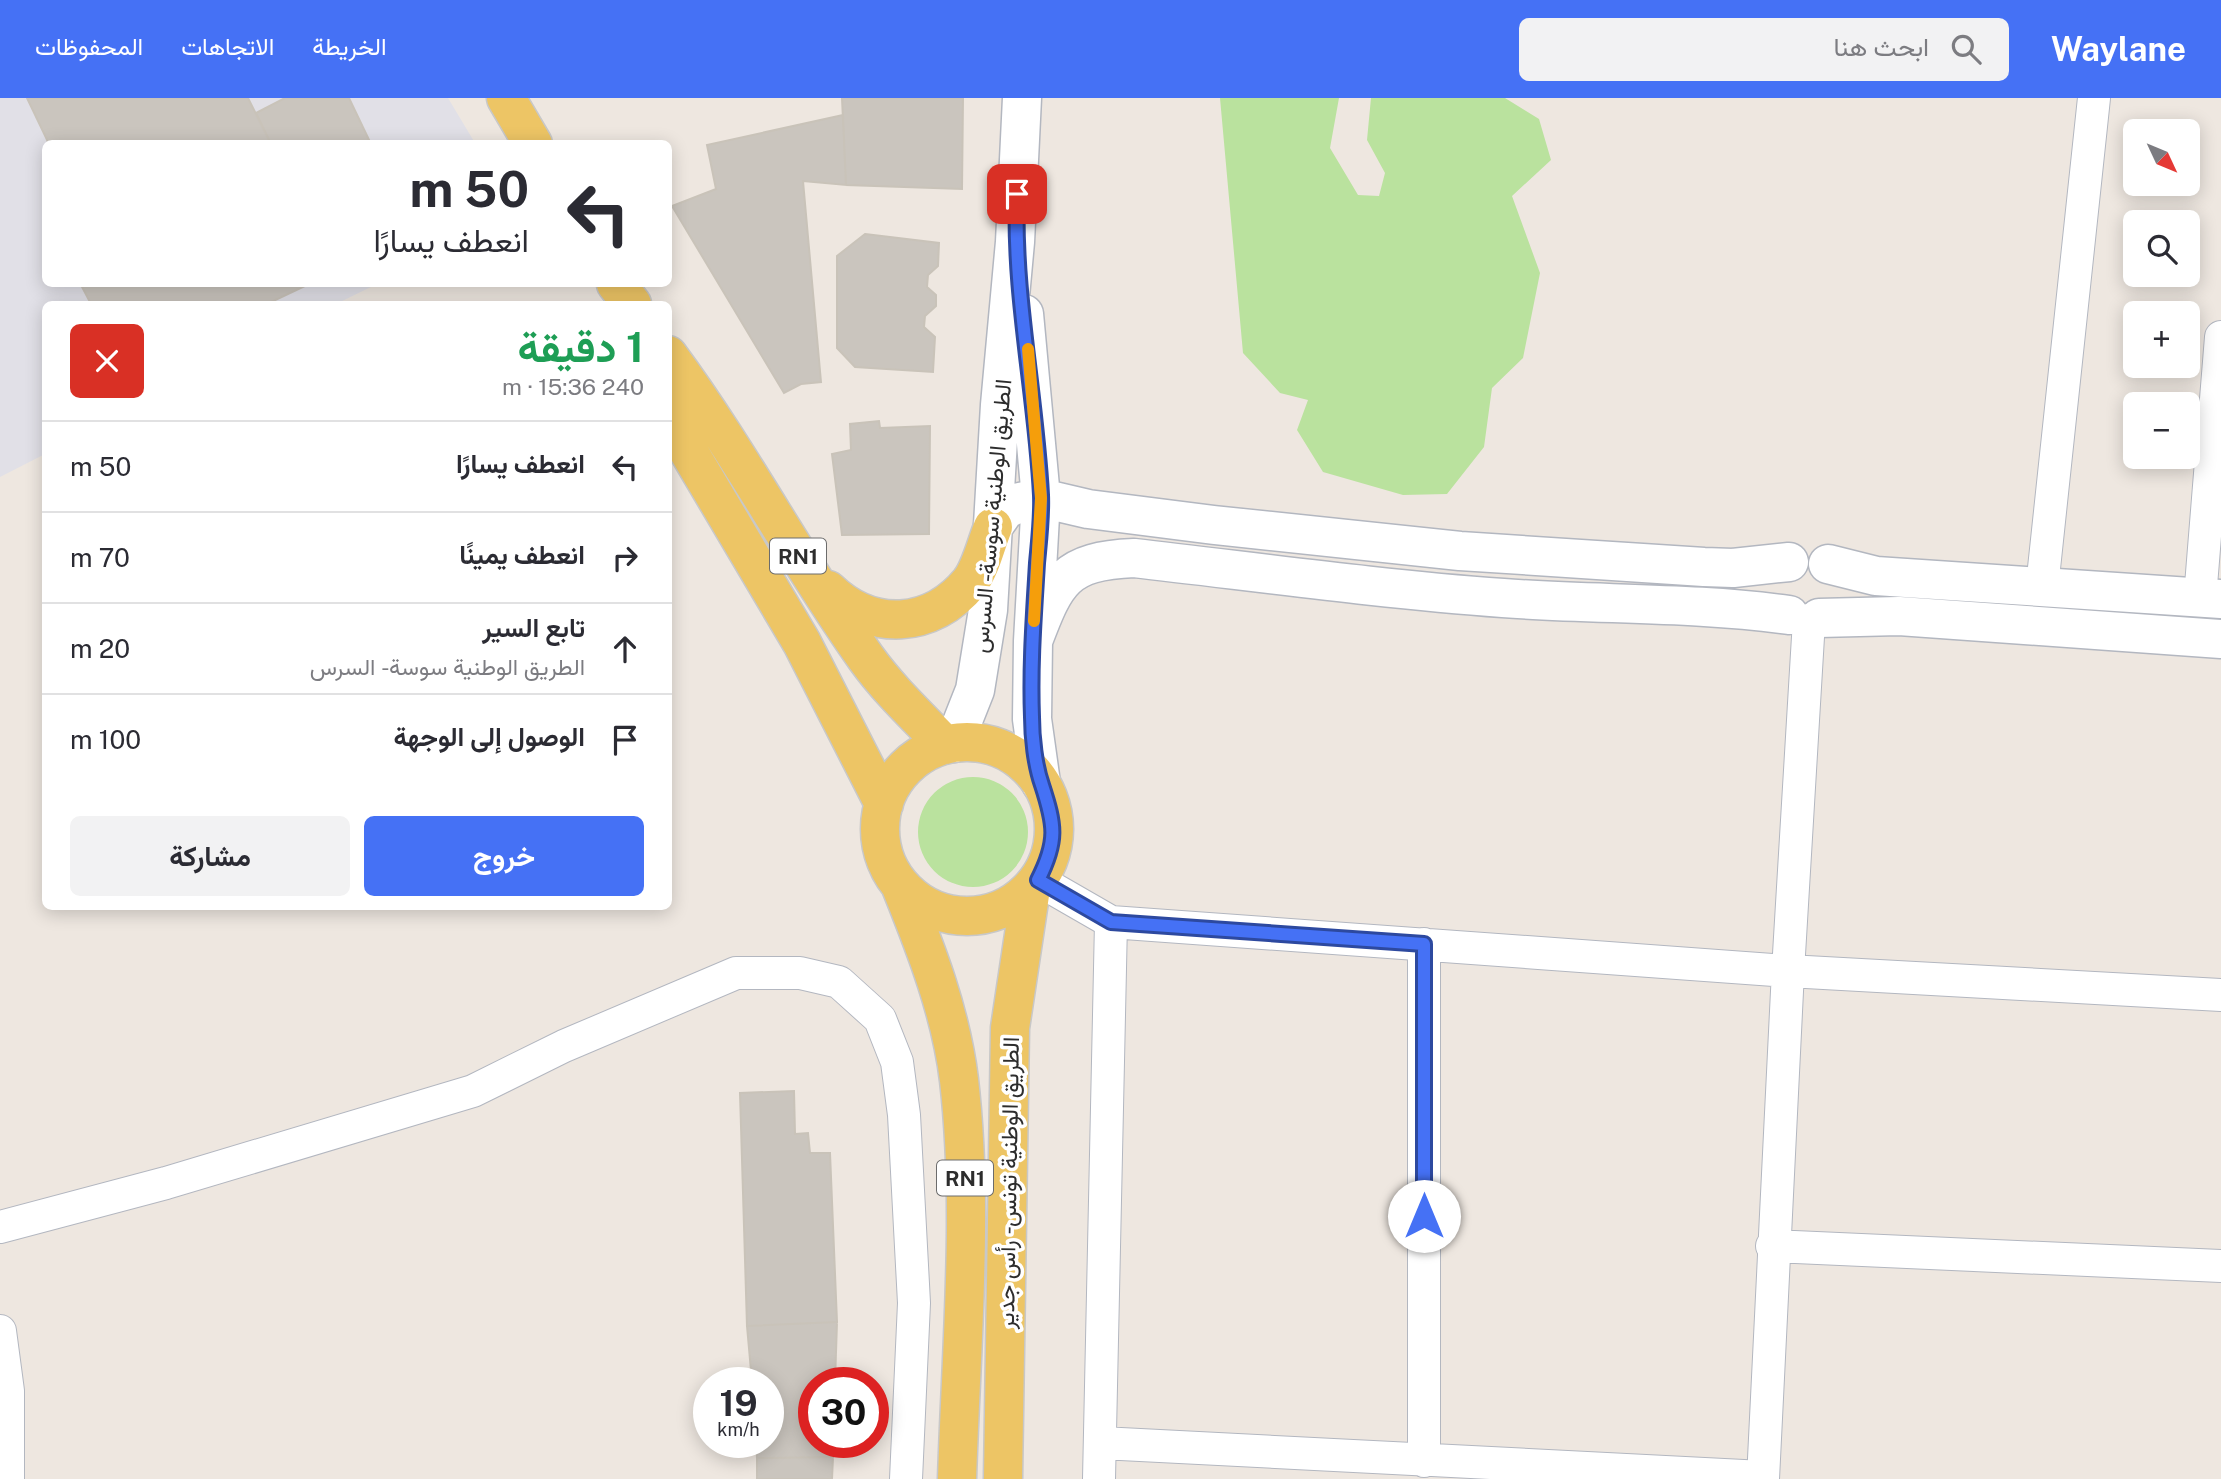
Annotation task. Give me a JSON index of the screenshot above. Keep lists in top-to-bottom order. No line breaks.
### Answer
{"streets":{"main road":["الطريق الوطنية سوسة - السرس","RN1","الطريق الوطنية تونس - رأس جدير"]},"crossings":[["الطريق الوطنية سوسة - السرس","RN1"],["الطريق الوطنية سوسة - السرس","الطريق الوطنية تونس - رأس جدير"],["RN1","الطريق الوطنية تونس - رأس جدير"]],"north":"bottom right","page":{"header":"Waylane","search":"ابحث هنا","nav":["الخريطة","الاتجاهات","المحفوظات"],"map_buttons":["+","−"],"turn":["50 m","انعطف يسارًا"],"heading":["1 دقيقة","240 m · 15:36"],"list":[{"name":"انعطف يسارًا","value":"50 m"},{"name":"انعطف يمينًا","value":"70 m"},{"name":"تابع السير","note":"الطريق الوطنية سوسة - السرس","value":"20 m"},{"name":"الوصول إلى الوجهة","value":"100 m"}],"buttons":["خروج","مشاركة"],"speed":"19 km/h","limit":"30"}}
